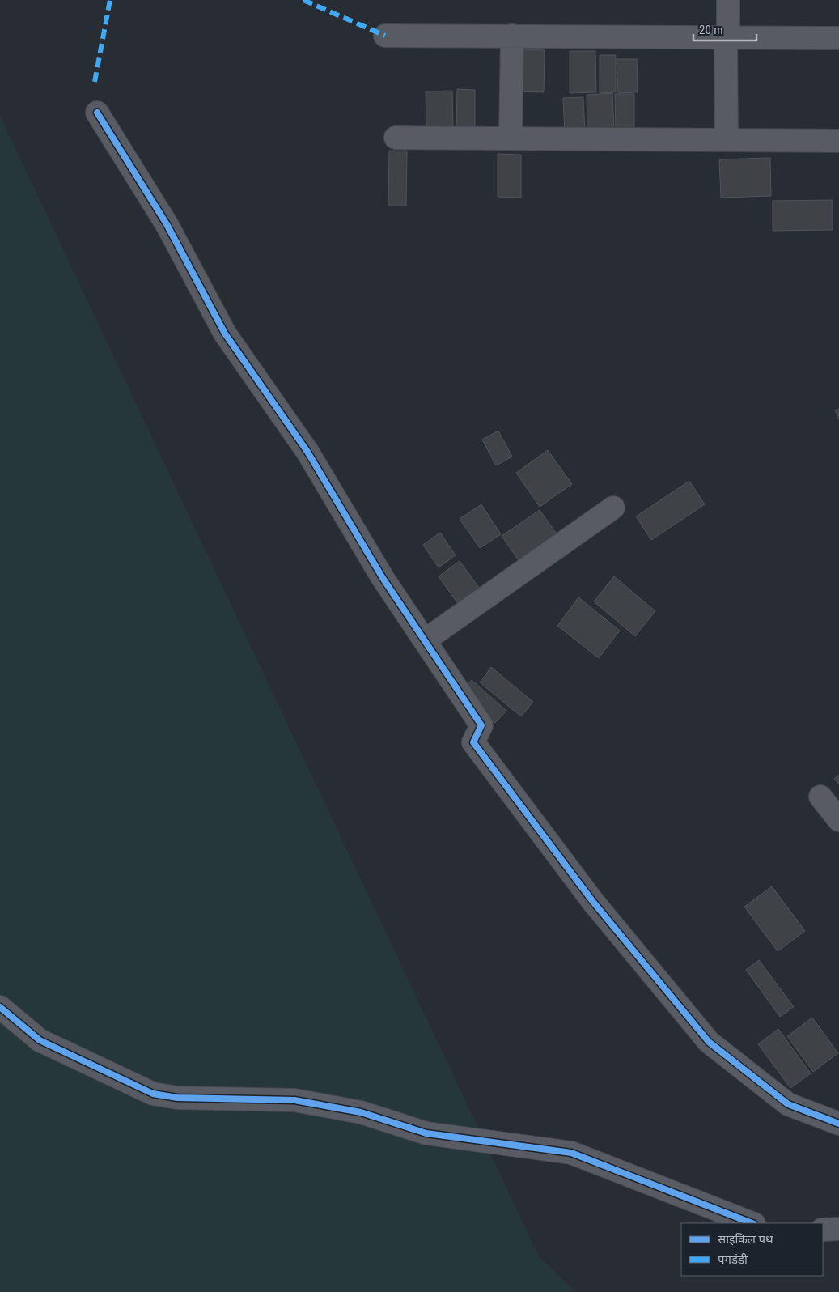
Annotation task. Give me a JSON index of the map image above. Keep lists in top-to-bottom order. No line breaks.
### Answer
{"legend":["साइकिल पथ","पगडंडी"],"scale_bar":"20 m"}
